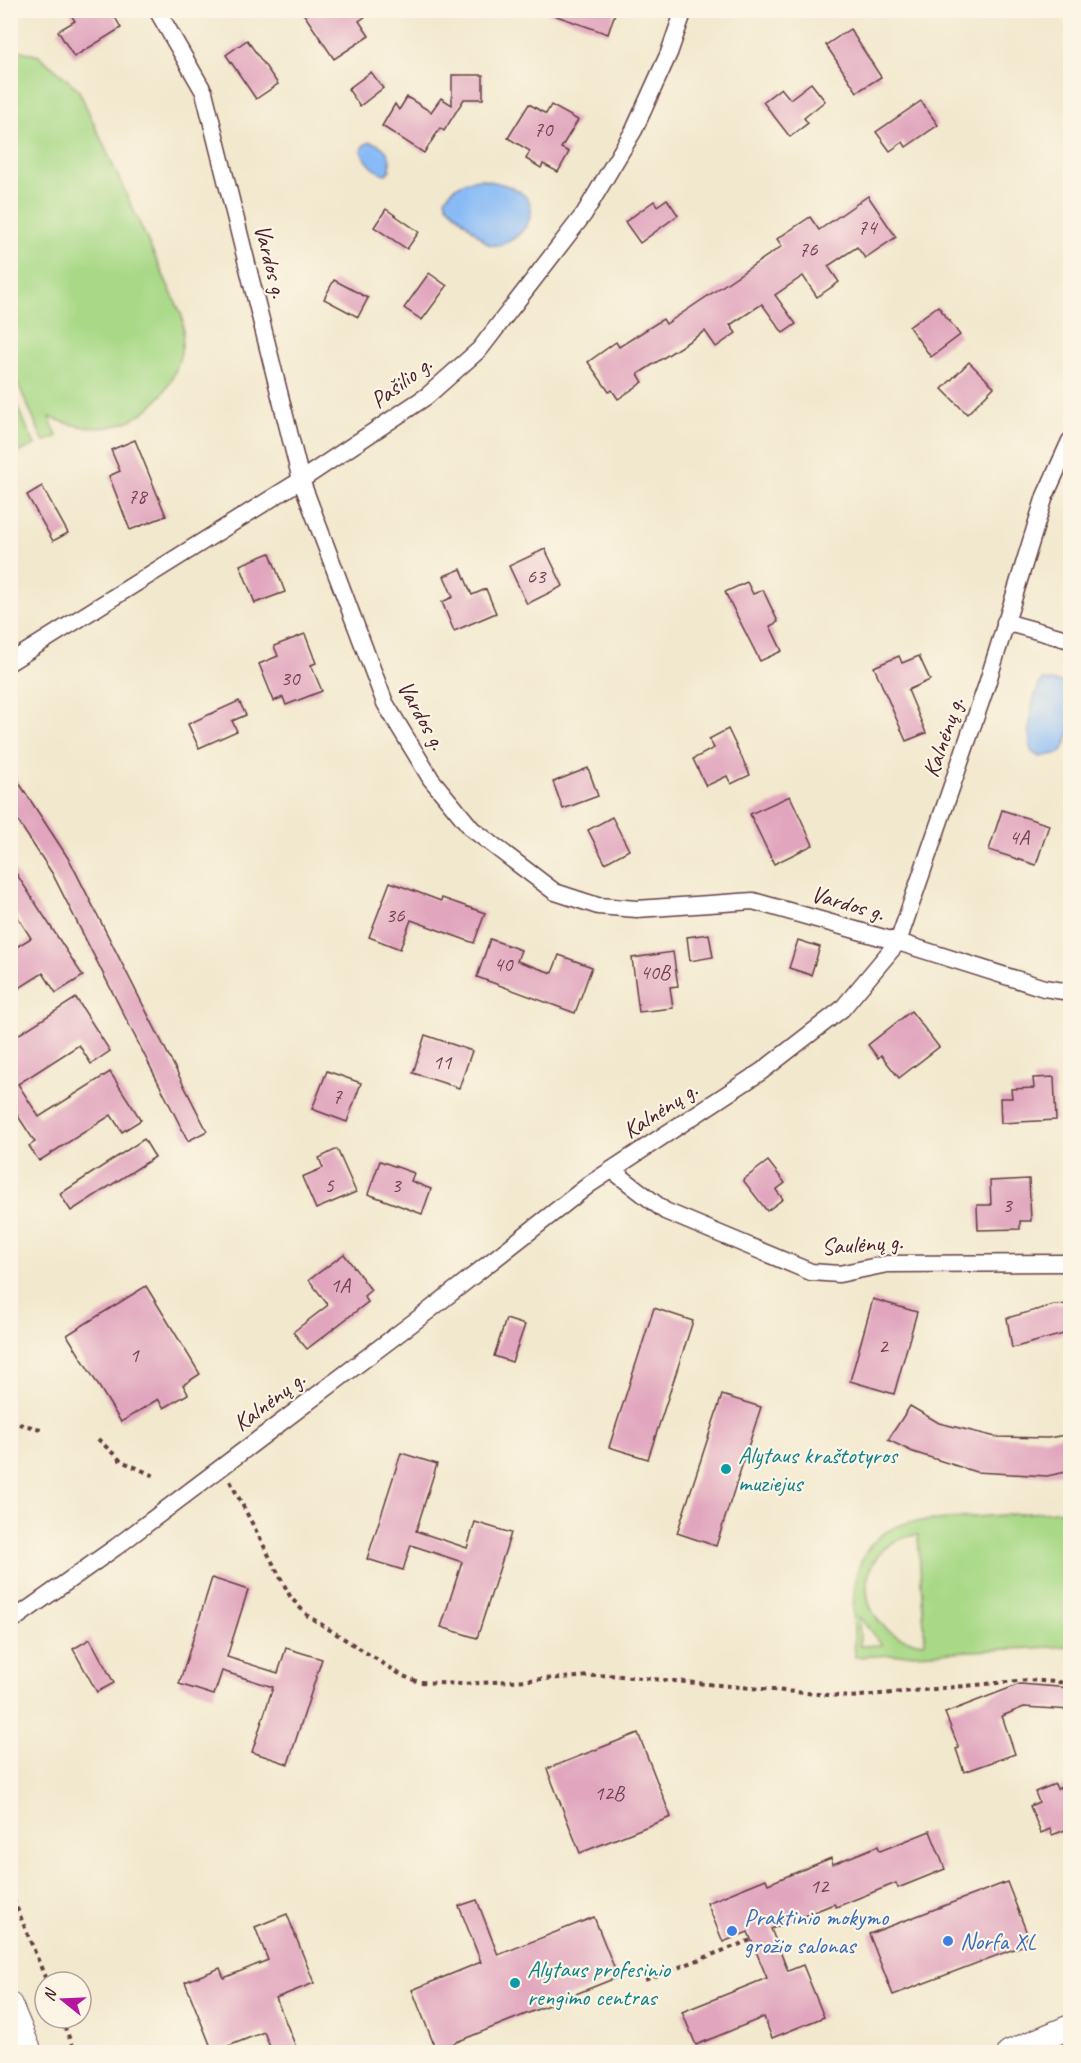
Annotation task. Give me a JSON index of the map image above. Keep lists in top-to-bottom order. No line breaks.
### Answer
{"streets":{"street":["Vardos g.","Pašilio g.","Kalnėnų g.","Saulėnų g."]},"crossings":[["Vardos g.","Pašilio g."],["Vardos g.","Kalnėnų g."],["Kalnėnų g.","Saulėnų g."]],"places":["Alytaus kraštotyros muziejus","Praktinio mokymo grožio salonas","Norfa XL","Alytaus profesinio rengimo centras"],"house_numbers":["70","74","76","78","63","30","4A","36","40","40B","11","7","5","3","3","1A","2","1","12B","12"],"north":"left"}
